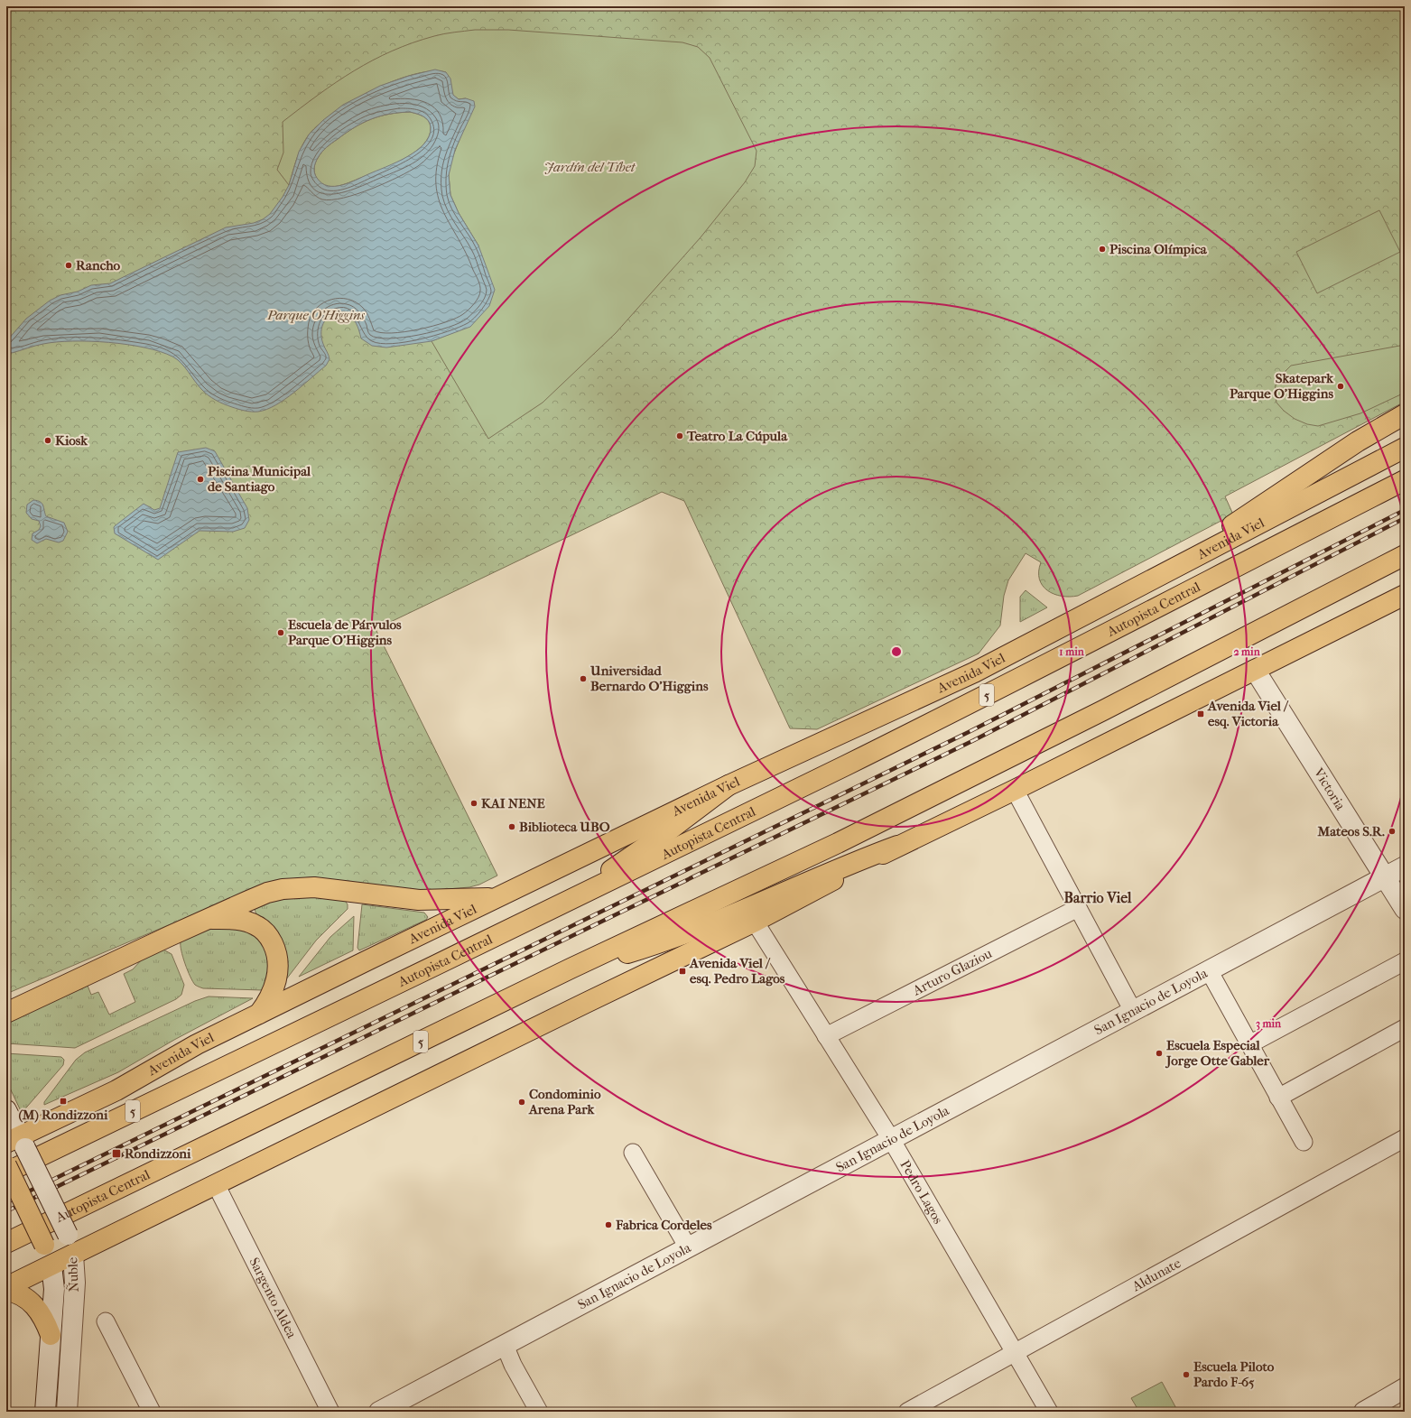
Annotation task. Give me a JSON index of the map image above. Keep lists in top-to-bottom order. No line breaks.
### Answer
{"streets":{"main road":["Avenida Viel","Autopista Central","5","Ñuble"],"street":["Victoria","Arturo Glaziou","San Ignacio de Loyola","Pedro Lagos","Aldunate","Sargento Aldea"]},"crossings":[["Avenida Viel","Ñuble"],["Victoria","San Ignacio de Loyola"],["Arturo Glaziou","Pedro Lagos"],["San Ignacio de Loyola","Pedro Lagos"],["Pedro Lagos","Aldunate"]],"districts":["Barrio Viel"],"parks":["Jardín del Tíbet","Parque O'Higgins"],"places":{"other":["Piscina Olímpica","Rancho","Skatepark Parque O'Higgins","Teatro La Cúpula","Kiosk","Piscina Municipal de Santiago","Escuela de Párvulos Parque O’Higgins","Universidad Bernardo O'Higgins","KAI NENE","Biblioteca UBO","Mateos S.R.","Escuela Especial Jorge Otte Gabler","Condominio Arena Park","Fabrica Cordeles","Escuela Piloto Pardo F-65"],"transit":["Avenida Viel / esq. Victoria","Avenida Viel / esq. Pedro Lagos","(M) Rondizzoni","Rondizzoni"]},"rings":["1 min","2 min","3 min"]}
